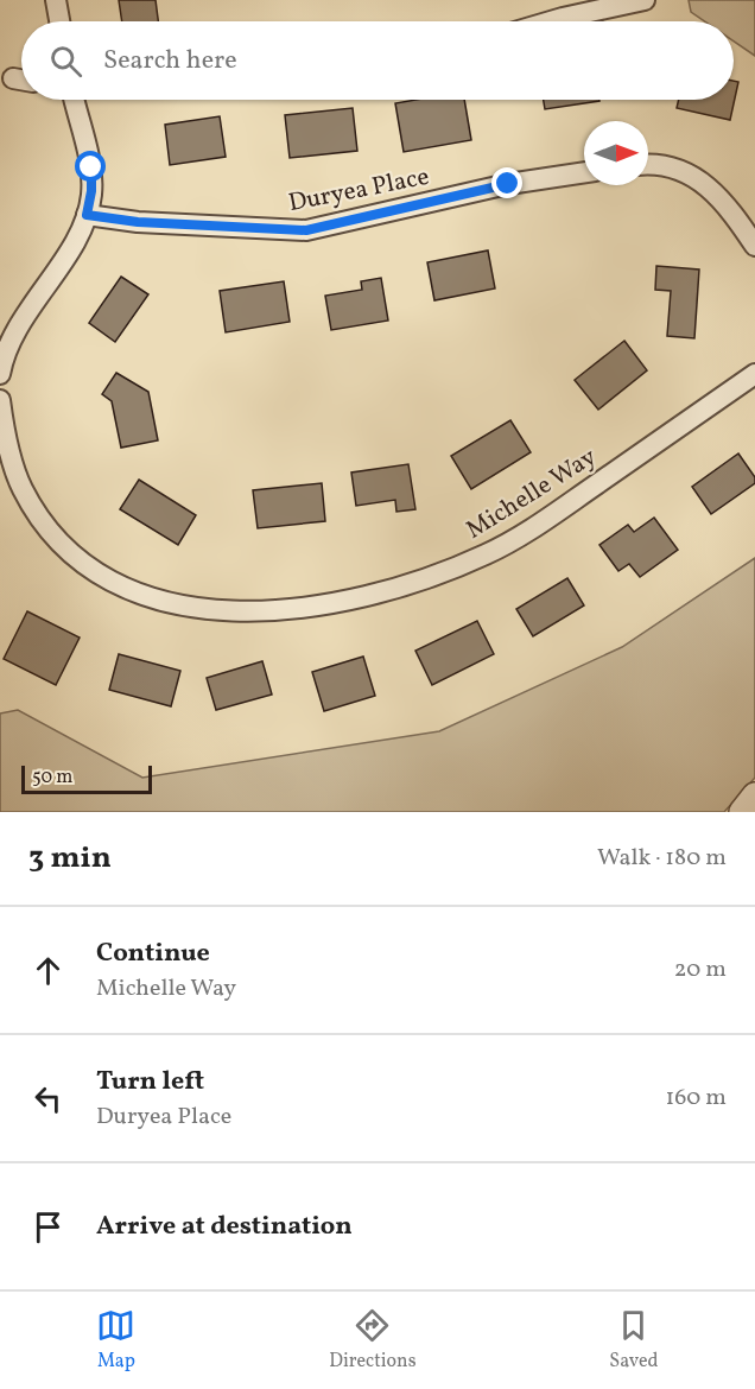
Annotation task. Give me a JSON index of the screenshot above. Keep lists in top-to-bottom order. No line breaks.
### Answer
{"streets":{"street":["Duryea Place","Michelle Way"]},"scale_bar":"50 m","north":"right","page":{"search":"Search here","scale":"50 m","heading":["3 min","Walk · 180 m"],"list":[["Continue","Michelle Way","20 m"],["Turn left","Duryea Place","160 m"],"Arrive at destination"],"nav":["Map","Directions","Saved"]}}
